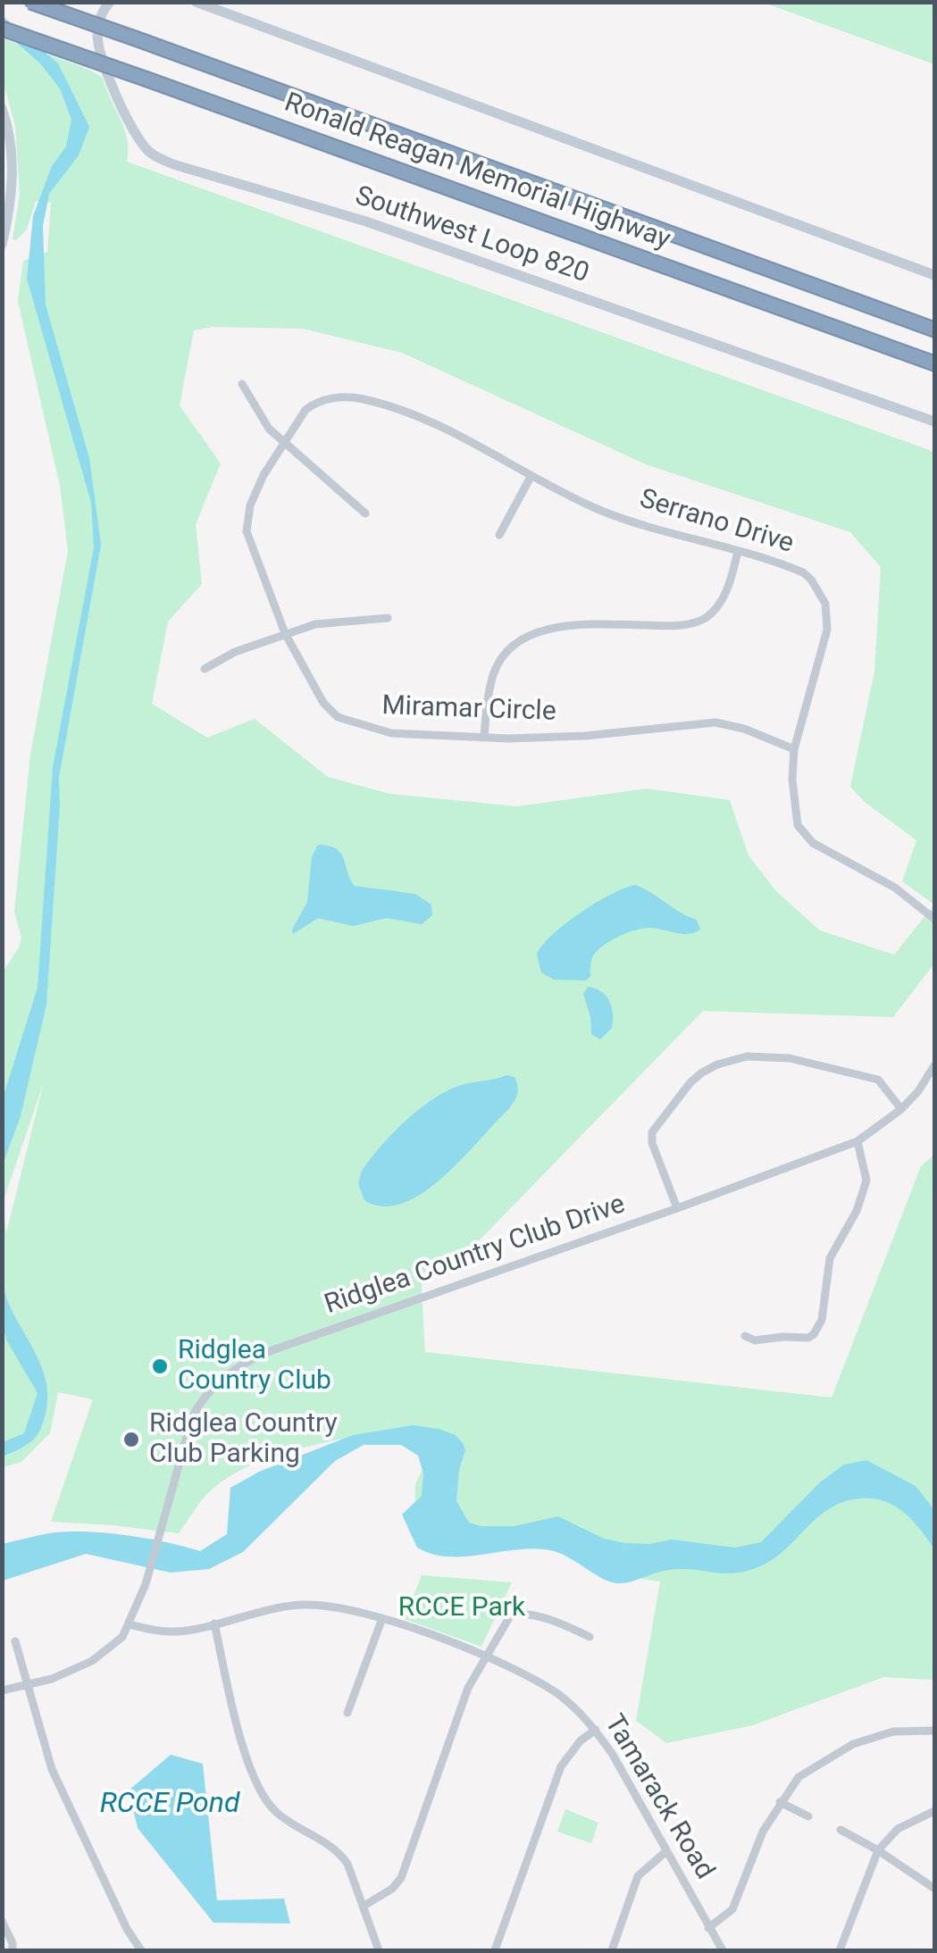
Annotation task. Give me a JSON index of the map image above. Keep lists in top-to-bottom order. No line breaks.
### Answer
{"streets":{"highway":["Ronald Reagan Memorial Highway"],"street":["Southwest Loop 820","Serrano Drive","Miramar Circle","Ridglea Country Club Drive","Tamarack Road"]},"crossings":[["Serrano Drive","Miramar Circle"],["Ridglea Country Club Drive","Tamarack Road"]],"water":["RCCE Pond"],"parks":["RCCE Park"],"places":["Ridglea Country Club","Ridglea Country Club Parking"]}
